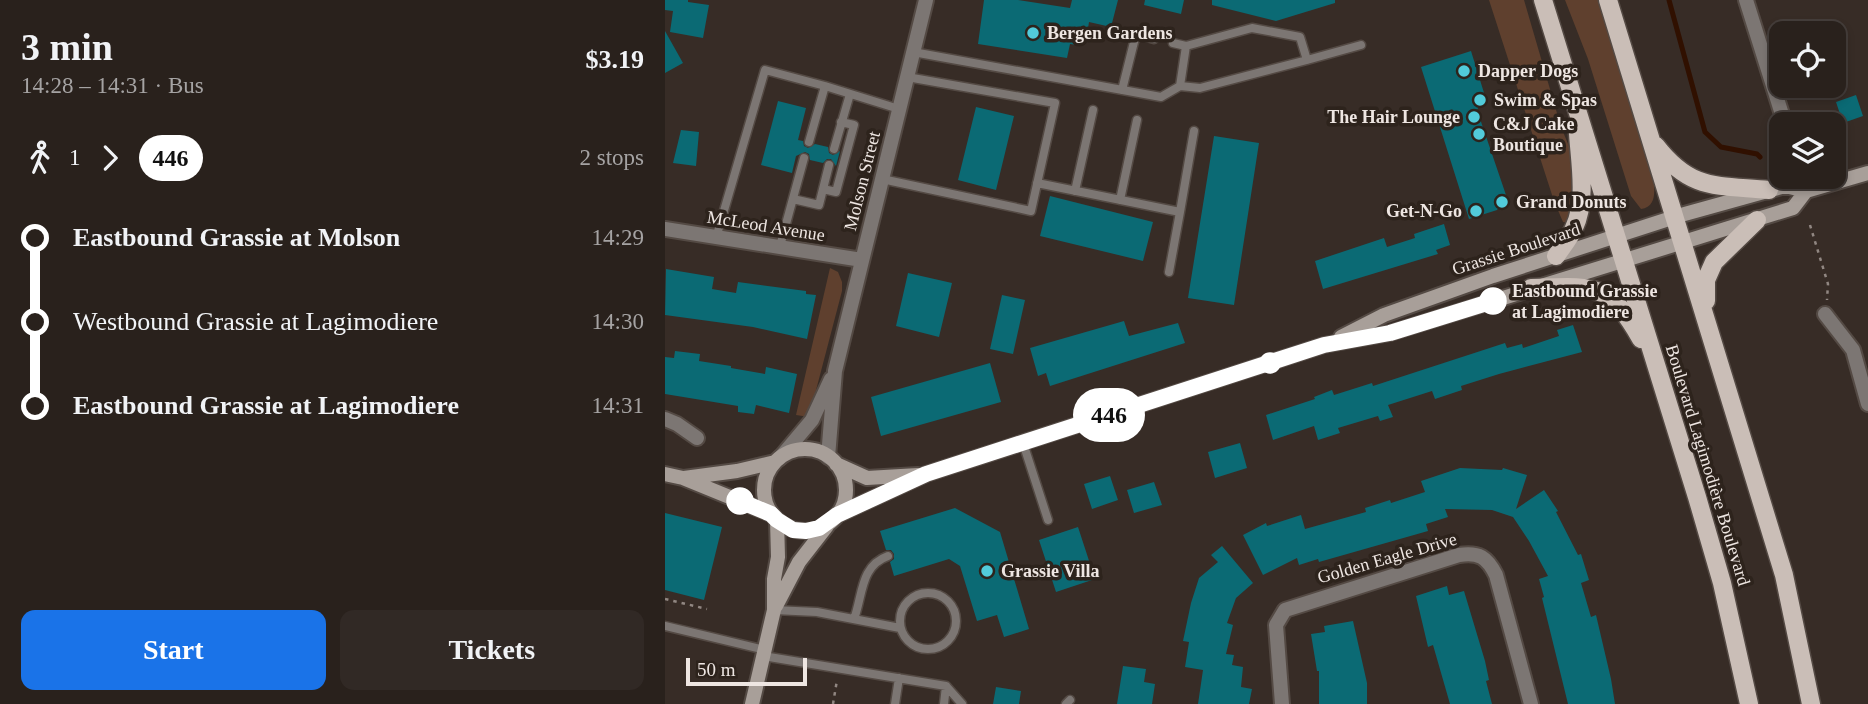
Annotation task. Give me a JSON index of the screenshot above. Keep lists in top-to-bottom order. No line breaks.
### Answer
{"streets":{"main road":["Boulevard Lagimodière Boulevard"],"street":["Molson Street","McLeod Avenue","Grassie Boulevard","Golden Eagle Drive"]},"crossings":[["Molson Street","McLeod Avenue"],["Molson Street","Grassie Boulevard"],["Grassie Boulevard","Boulevard Lagimodière Boulevard"]],"places":["Bergen Gardens","Dapper Dogs","Swim & Spas","The Hair Lounge","C&J Cake Boutique","Grand Donuts","Get-N-Go","Eastbound Grassie at Lagimodiere","Grassie Villa"],"lines":["bus line 446"],"scale_bar":"50 m","page":{"heading":["3 min","14:28 – 14:31 · Bus","$3.19"],"on_map":"446","legs":["1","446","2 stops"],"list":[{"name":"Eastbound Grassie at Molson","value":"14:29"},{"name":"Westbound Grassie at Lagimodiere","value":"14:30"},{"name":"Eastbound Grassie at Lagimodiere","value":"14:31"}],"buttons":["Start","Tickets"],"scale":"50 m"}}
